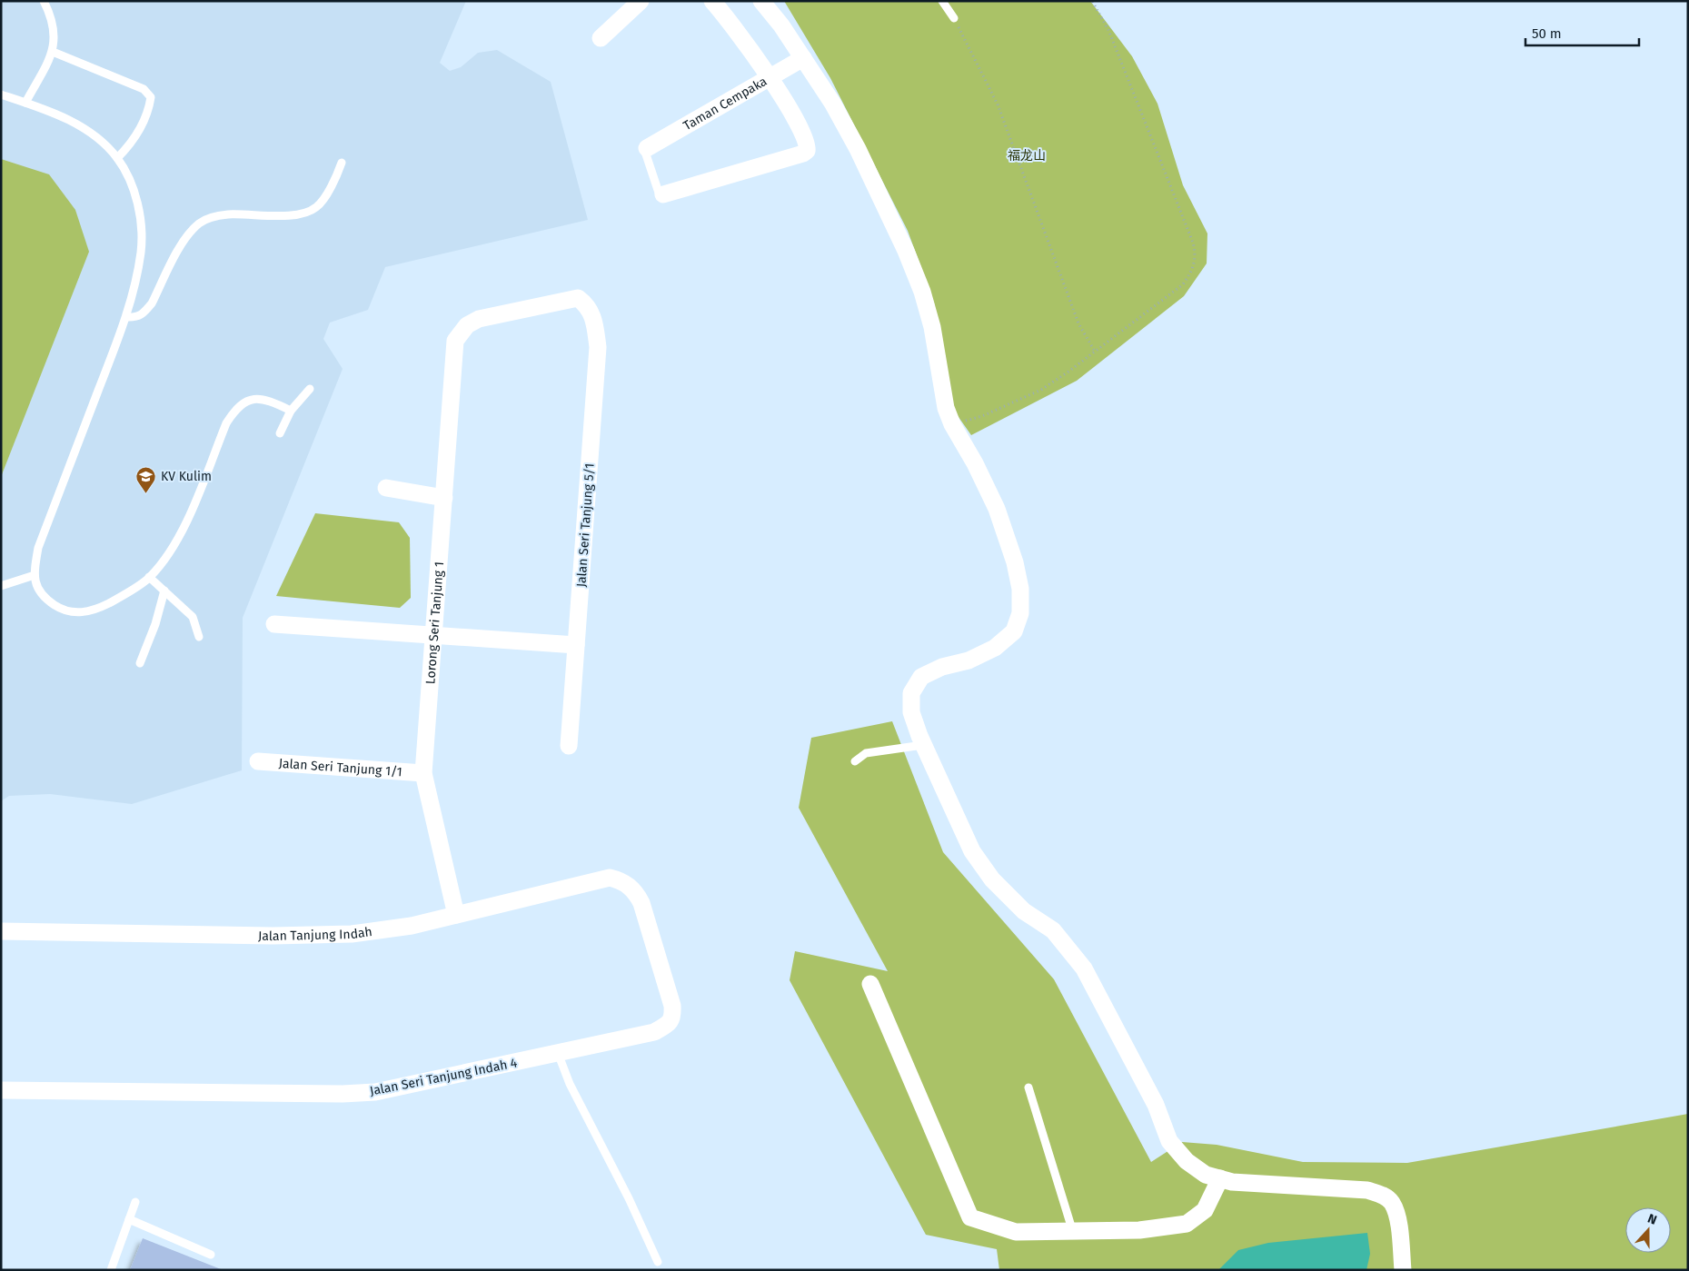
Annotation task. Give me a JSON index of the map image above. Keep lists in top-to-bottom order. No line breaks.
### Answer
{"streets":{"street":["Taman Cempaka","Jalan Seri Tanjung 5/1","Lorong Seri Tanjung 1","Jalan Seri Tanjung 1/1","Jalan Tanjung Indah","Jalan Seri Tanjung Indah 4"]},"crossings":[["Jalan Seri Tanjung 5/1","Lorong Seri Tanjung 1"],["Lorong Seri Tanjung 1","Jalan Seri Tanjung 1/1"],["Lorong Seri Tanjung 1","Jalan Tanjung Indah"],["Jalan Tanjung Indah","Jalan Seri Tanjung Indah 4"]],"parks":["福龙山"],"places":{"school or university":["KV Kulim"]},"scale_bar":"50 m","north":"top"}
